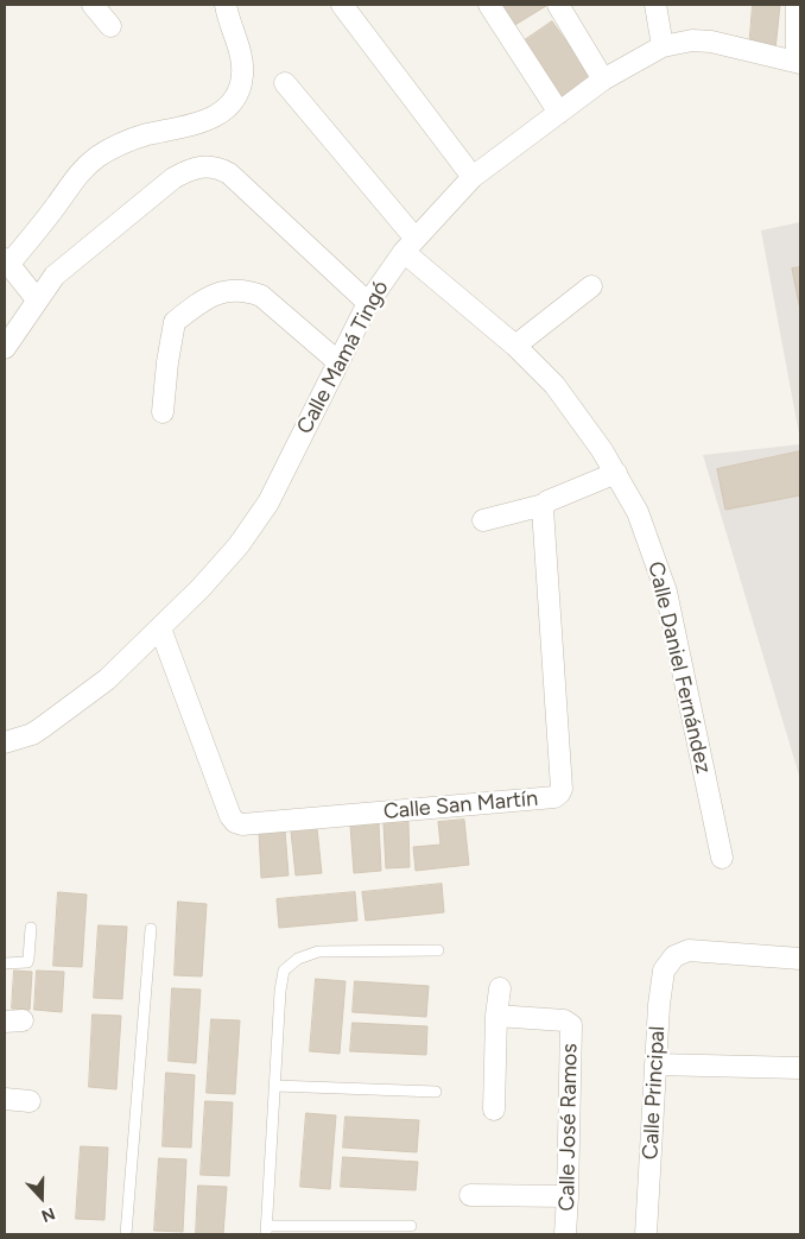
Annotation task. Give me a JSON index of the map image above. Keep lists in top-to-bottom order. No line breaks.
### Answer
{"streets":{"street":["Calle Mamá Tingó","Calle Daniel Fernández","Calle San Martín","Calle Principal","Calle José Ramos"]},"crossings":[["Calle Mamá Tingó","Calle Daniel Fernández"],["Calle Mamá Tingó","Calle San Martín"]],"north":"bottom"}
